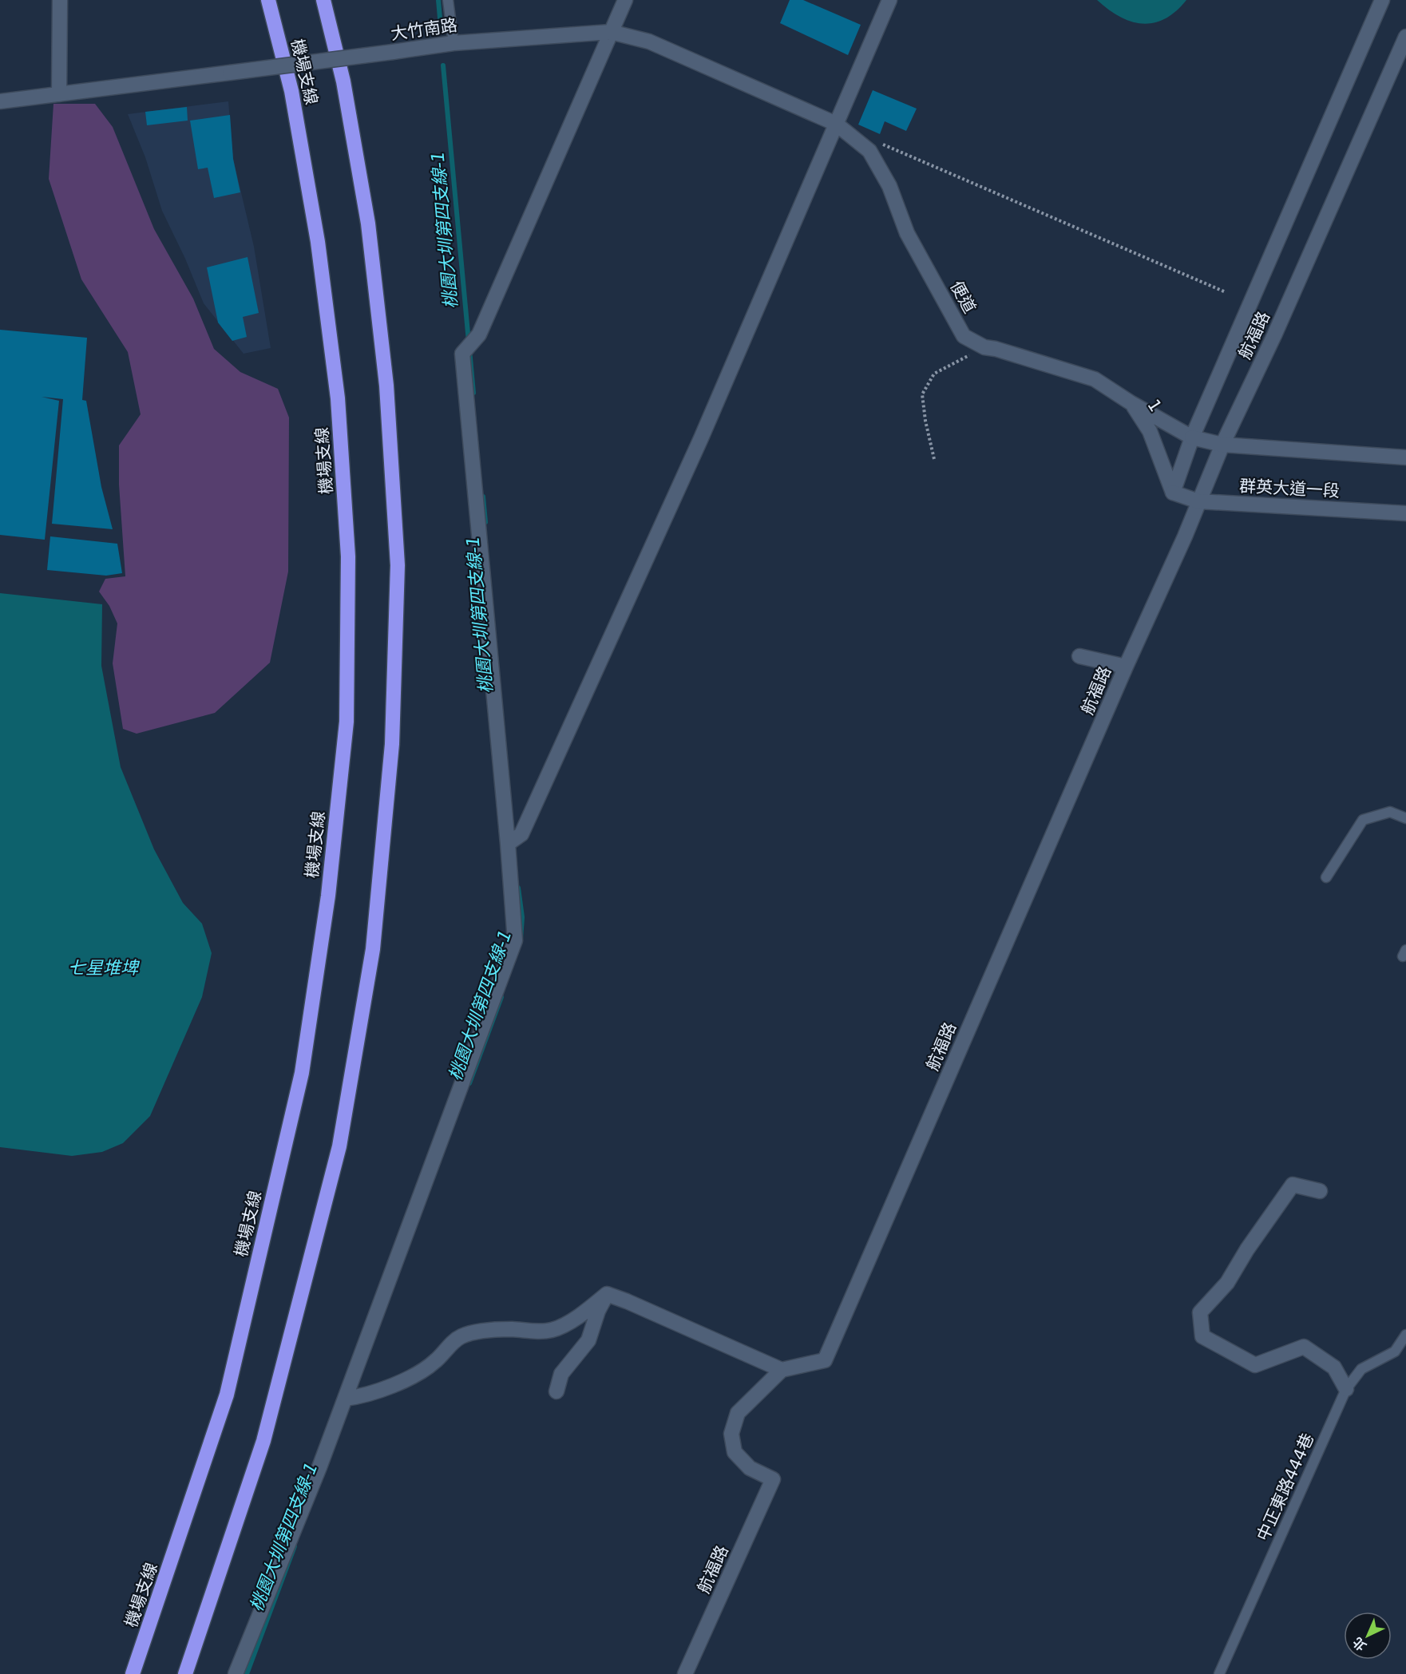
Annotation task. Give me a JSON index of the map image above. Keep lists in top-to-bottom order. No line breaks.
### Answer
{"streets":{"highway":["機場支線"],"street":["大竹南路","便道","航福路","1","群英大道一段"],"lane":["中正東路444巷"]},"crossings":[["大竹南路","便道"],["便道","1"],["航福路","1"],["航福路","群英大道一段"],["1","群英大道一段"]],"water":["桃園大圳第四支線-1","七星堆埤"],"north":"bottom left"}
